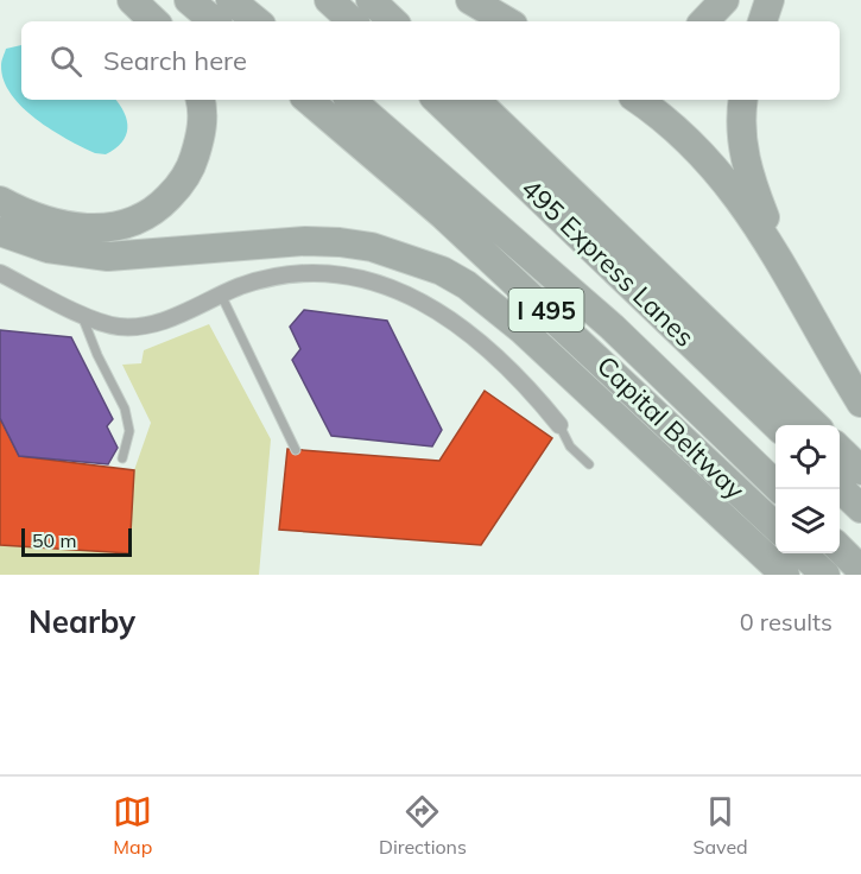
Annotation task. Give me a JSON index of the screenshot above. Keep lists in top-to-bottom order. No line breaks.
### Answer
{"streets":{"highway":["495 Express Lanes","I 495","Capital Beltway"]},"scale_bar":"50 m","page":{"search":"Search here","scale":"50 m","heading":["Nearby","0 results"],"nav":["Map","Directions","Saved"]}}
